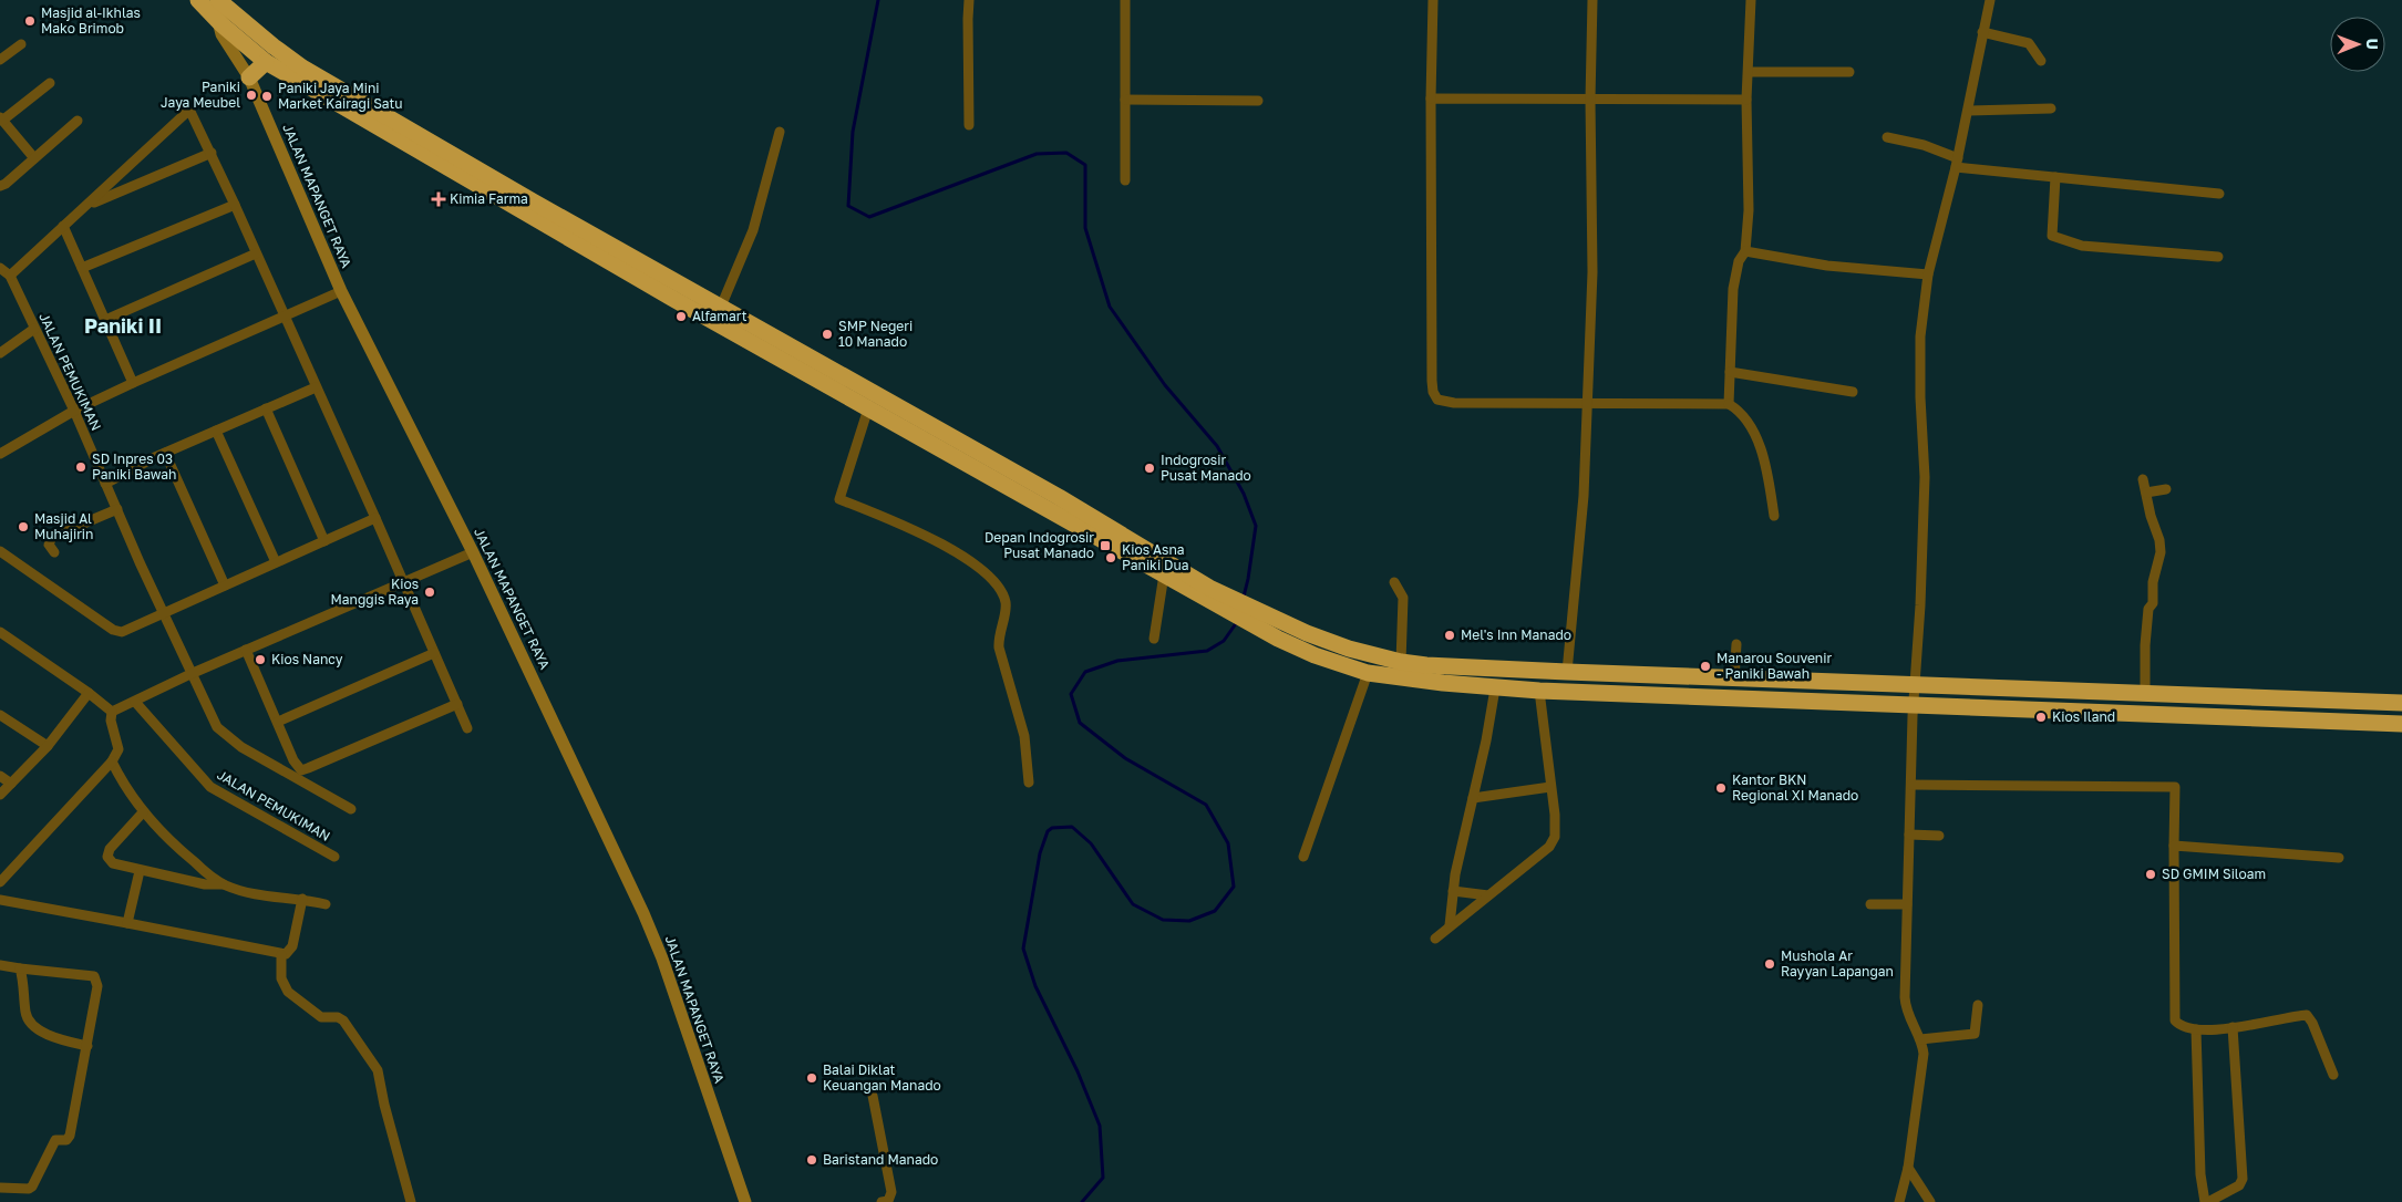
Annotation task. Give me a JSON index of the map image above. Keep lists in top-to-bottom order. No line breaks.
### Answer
{"streets":{"street":["JALAN MAPANGET RAYA","JALAN PEMUKIMAN"]},"districts":["Paniki II"],"places":{"other":["Masjid al-Ikhlas Mako Brimob","Paniki Jaya Meubel","Paniki Jaya Mini Market Kairagi Satu","Alfamart","SMP Negeri 10 Manado","SD Inpres 03 Paniki Bawah","Indogrosir Pusat Manado","Masjid Al Muhajirin","Kios Asna Paniki Dua","Kios Manggis Raya","Mel's Inn Manado","Kios Nancy","Manarou Souvenir - Paniki Bawah","Kios Iland","Kantor BKN Regional XI Manado","SD GMIM Siloam","Mushola Ar Rayyan Lapangan","Balai Diklat Keuangan Manado","Baristand Manado"],"health":["Kimia Farma"],"transit":["Depan Indogrosir Pusat Manado"]},"north":"right"}
